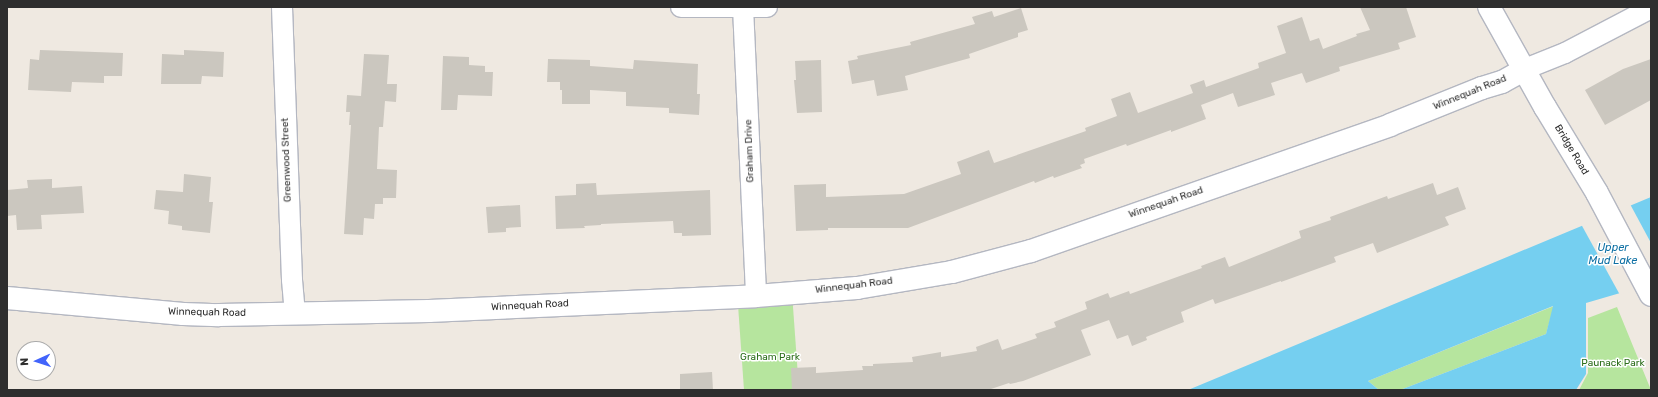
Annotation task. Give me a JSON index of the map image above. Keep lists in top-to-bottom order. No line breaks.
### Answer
{"streets":{"street":["Winnequah Road","Bridge Road","Graham Drive","Greenwood Street"]},"crossings":[["Winnequah Road","Bridge Road"],["Winnequah Road","Graham Drive"],["Winnequah Road","Greenwood Street"]],"water":["Upper Mud Lake"],"parks":["Graham Park","Paunack Park"],"north":"left"}
